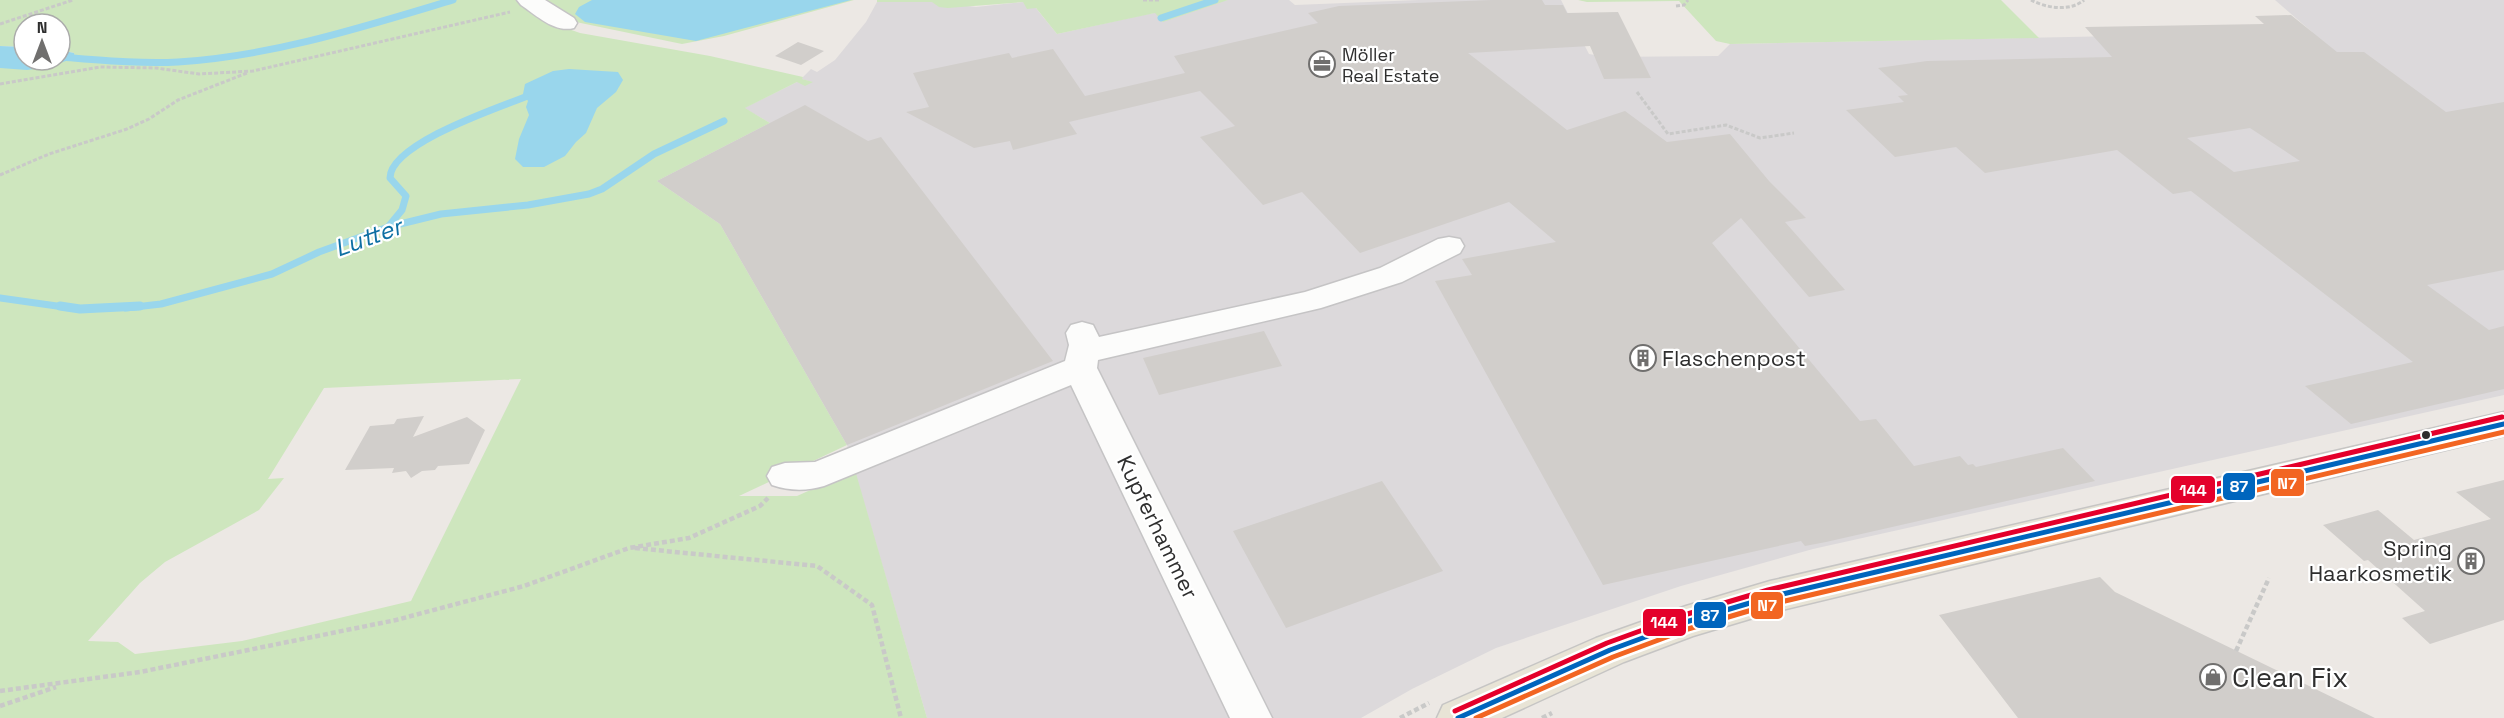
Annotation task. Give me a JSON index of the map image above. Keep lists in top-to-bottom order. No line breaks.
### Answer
{"streets":{"street":["Kupferhammer"]},"water":["Lutter"],"places":{"office":["Möller Real Estate"],"building":["Flaschenpost","Spring Haarkosmetik"],"shop":["Clean Fix"]},"lines":["transit line 144","transit line 87","transit line N7"],"north":"top"}
